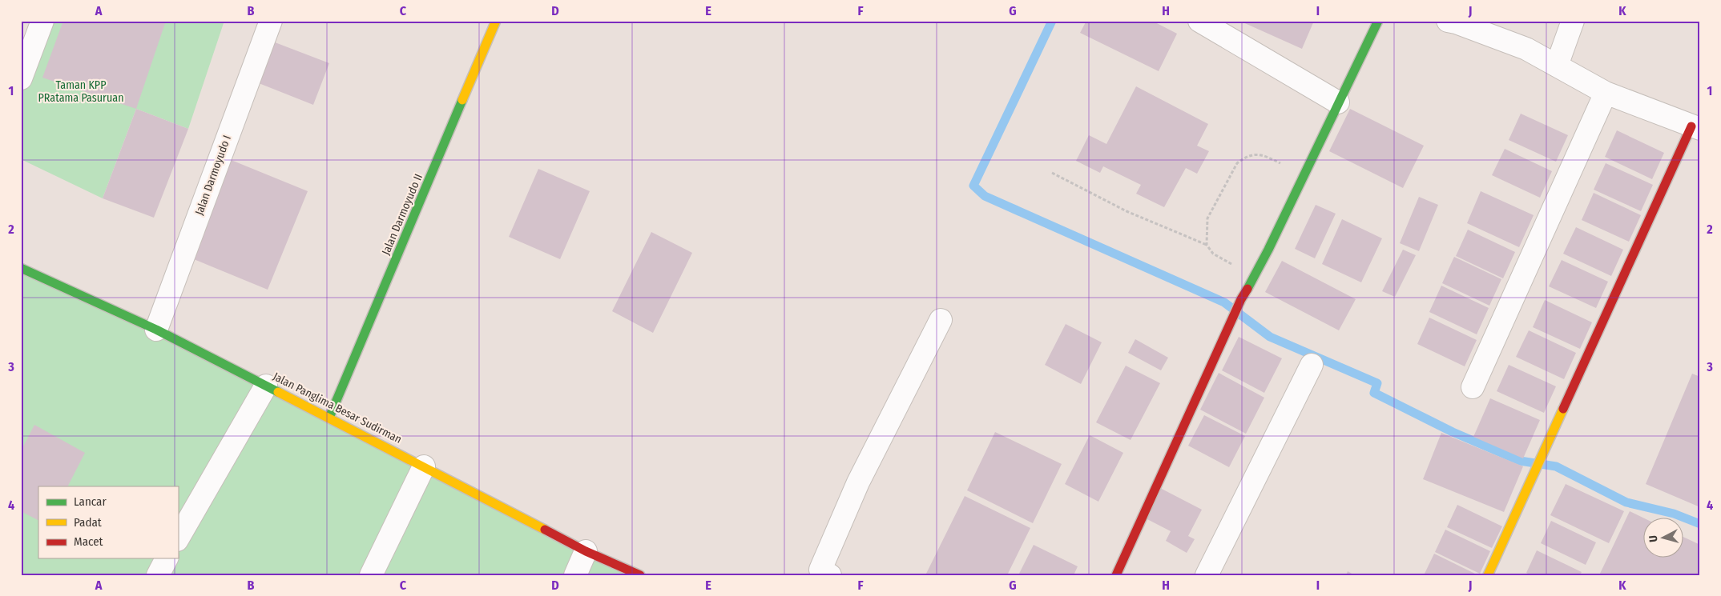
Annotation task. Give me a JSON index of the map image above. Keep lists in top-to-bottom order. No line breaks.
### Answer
{"streets":{"street":["Jalan Darmoyudo I","Jalan Darmoyudo II","Jalan Panglima Besar Sudirman"]},"crossings":[["Jalan Darmoyudo I","Jalan Panglima Besar Sudirman"],["Jalan Darmoyudo II","Jalan Panglima Besar Sudirman"]],"parks":["Taman KPP PRatama Pasuruan"],"legend":["Lancar","Padat","Macet"],"north":"left","grid":{"columns":["A","B","C","D","E","F","G","H","I","J","K"],"rows":["1","2","3","4"]}}
